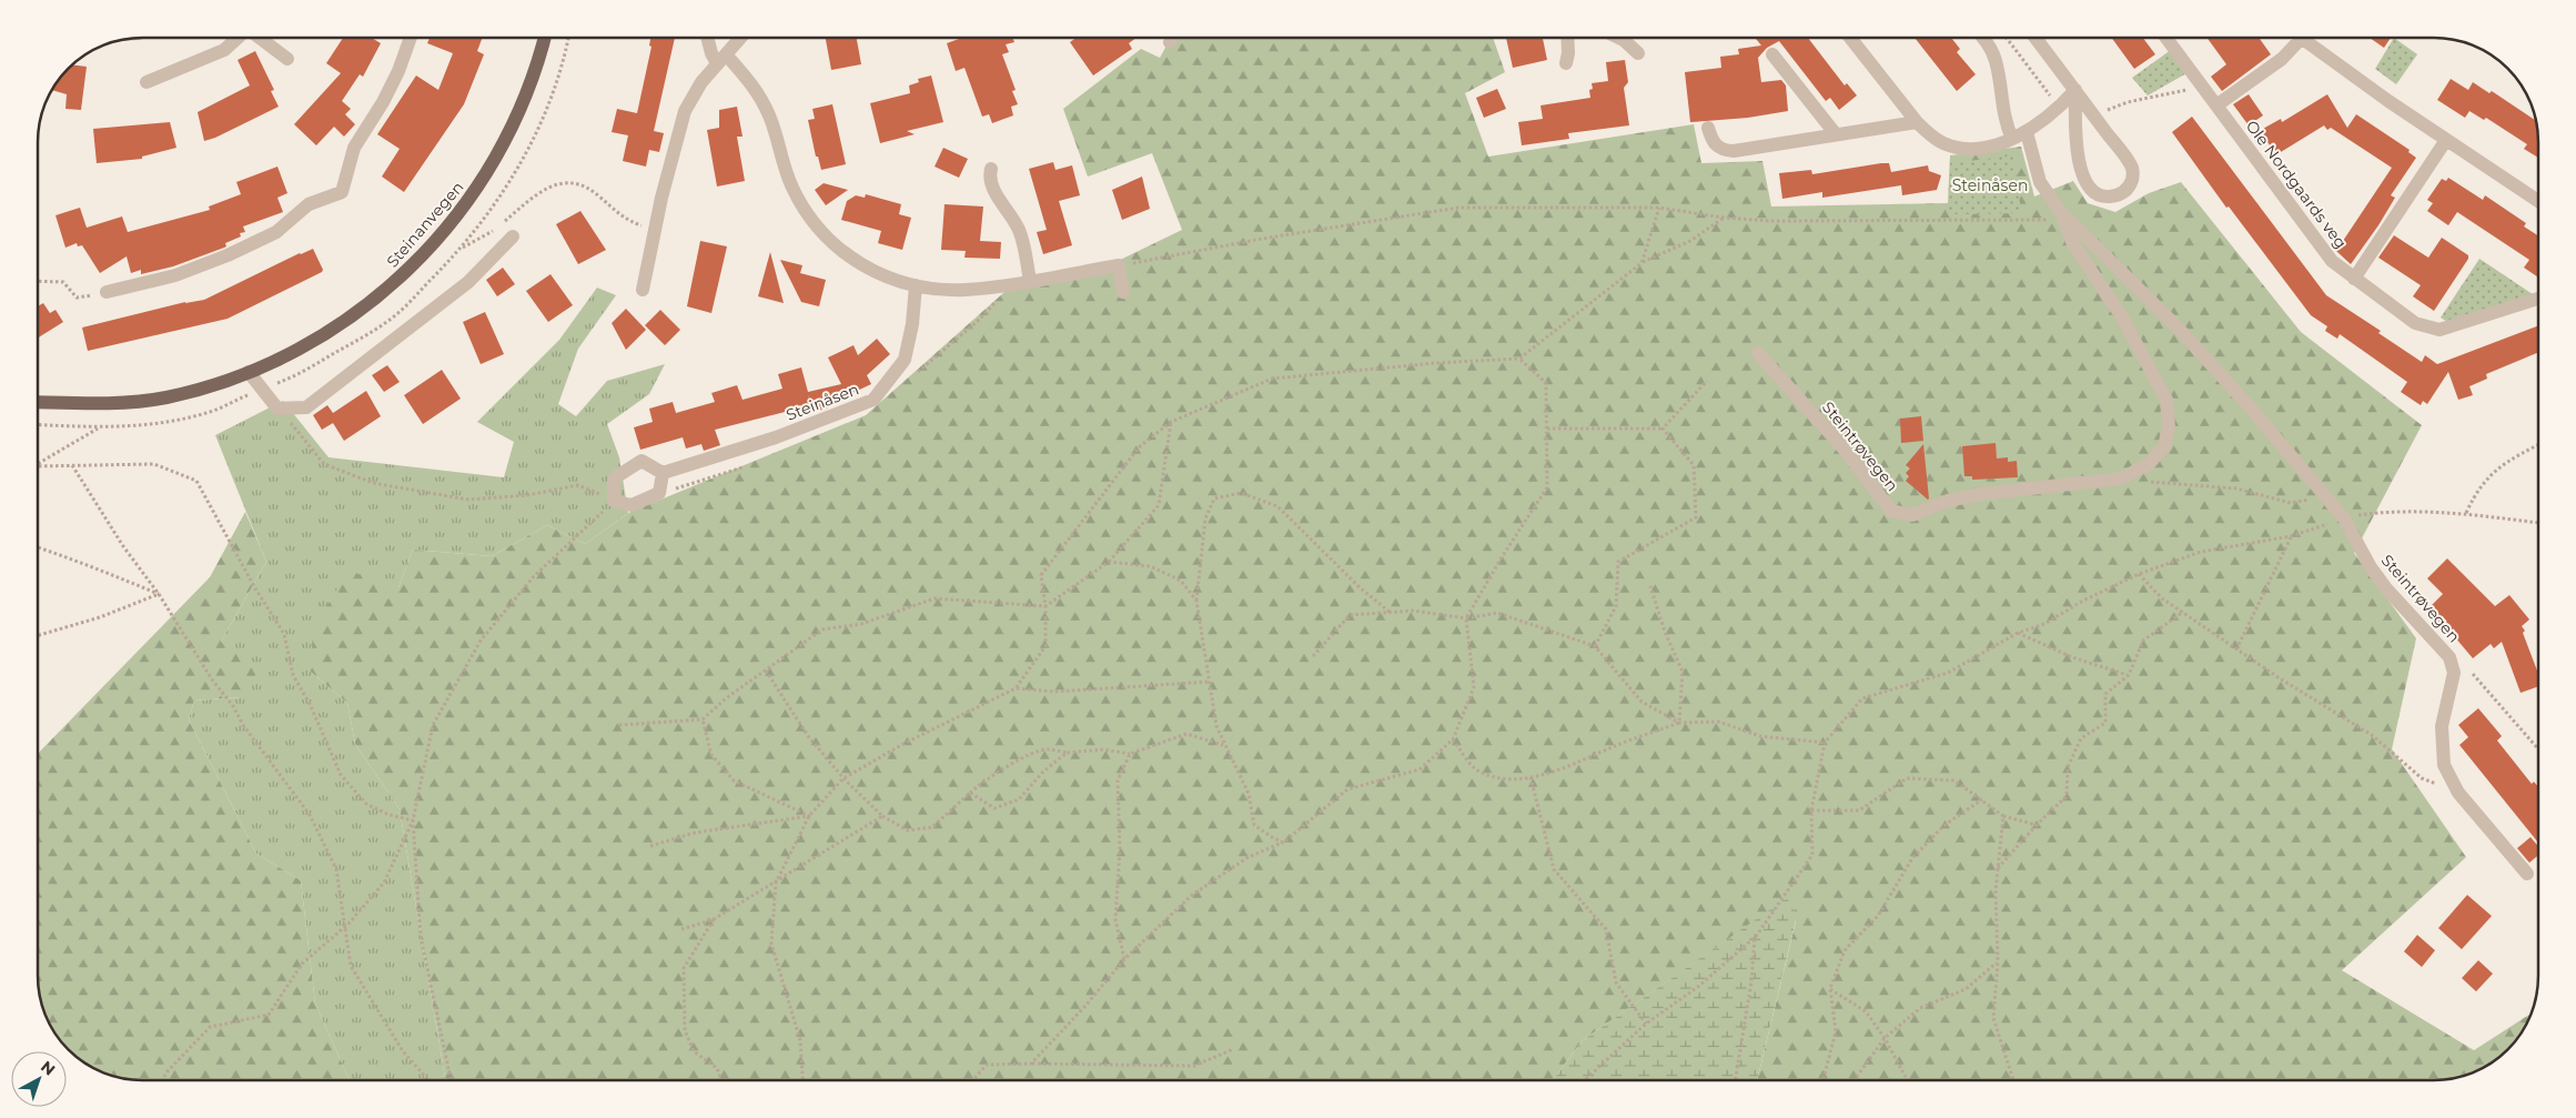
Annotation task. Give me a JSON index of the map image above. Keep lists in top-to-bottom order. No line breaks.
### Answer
{"streets":{"main road":["Steinanvegen"],"street":["Ole Nordgaards veg","Steinåsen","Steintrøvegen"]},"parks":["Steinåsen"],"north":"top right"}
